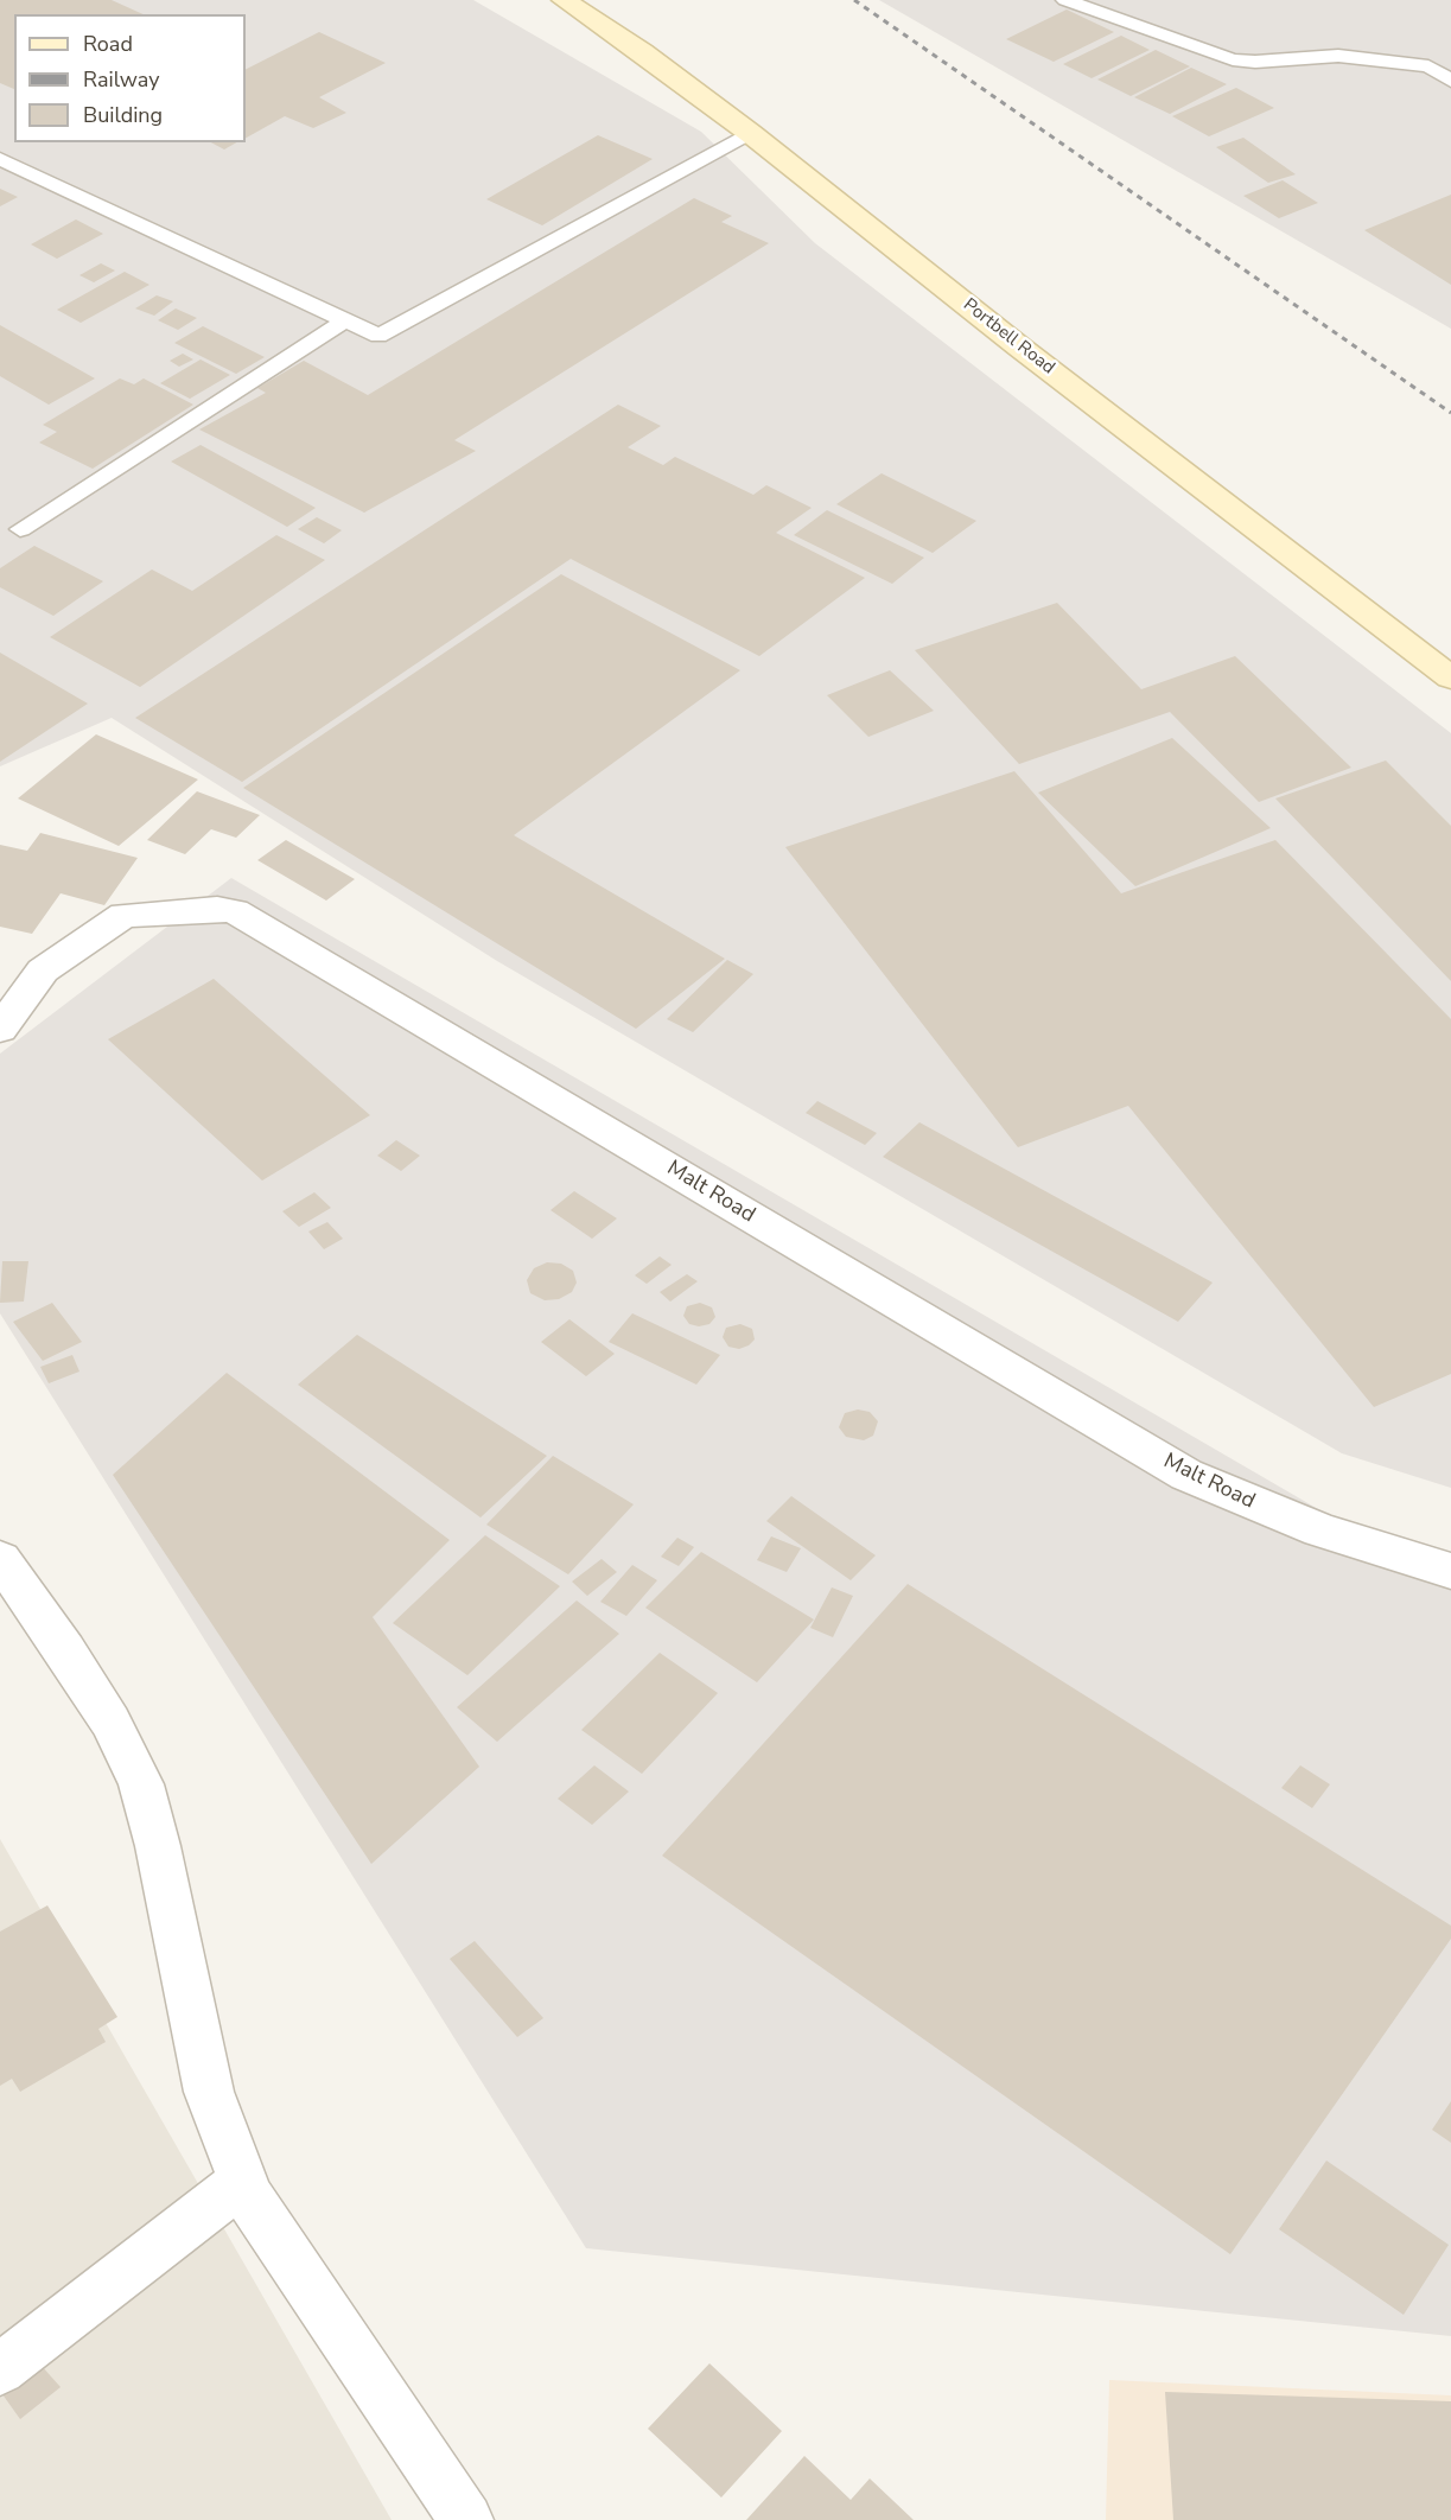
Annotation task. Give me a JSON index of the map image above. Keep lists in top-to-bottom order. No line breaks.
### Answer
{"streets":{"main road":["Portbell Road"],"street":["Malt Road"]},"legend":["Road","Railway","Building"]}
